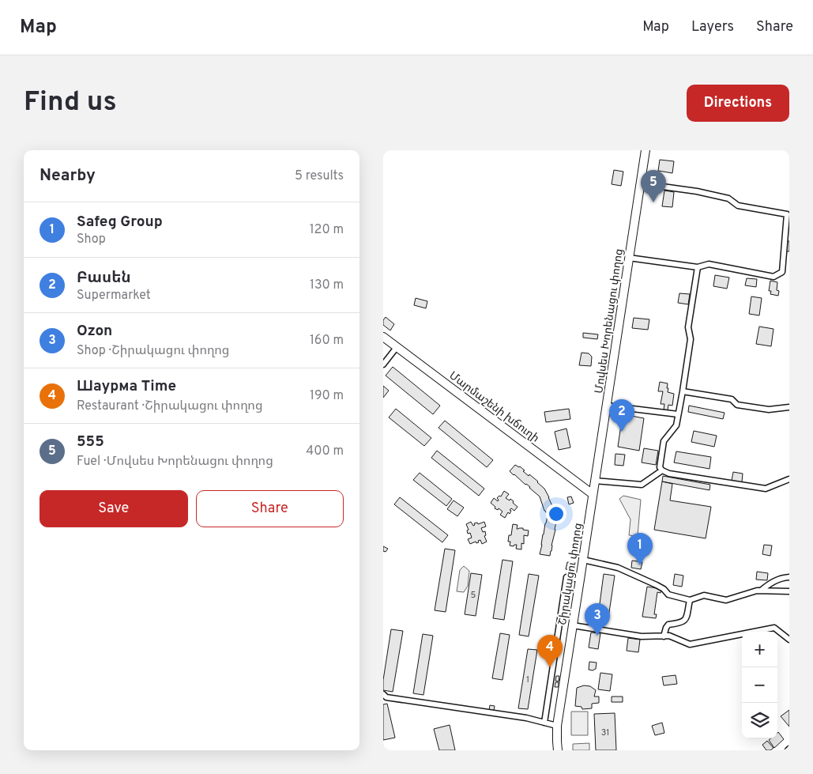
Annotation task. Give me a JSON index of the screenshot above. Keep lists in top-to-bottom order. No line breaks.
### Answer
{"streets":{"main road":["Մովսես Խորենացու փողոց","Մարմաշենի խճուղի","Շիրակացու փողոց"]},"crossings":[["Մովսես Խորենացու փողոց","Մարմաշենի խճուղի"],["Մովսես Խորենացու փողոց","Շիրակացու փողոց"],["Մարմաշենի խճուղի","Շիրակացու փողոց"]],"house_numbers":["5","1","31"],"page":{"header":"Map","nav":["Map","Layers","Share"],"buttons":["Directions",["Save","Share"]],"title":"Find us","heading":["Nearby","5 results"],"pins":["5","2","1","3","4"],"list":[{"mark":"1","name":"Safeg Group","note":"Shop","value":"120 m"},{"mark":"2","name":"Բասեն","note":"Supermarket","value":"130 m"},{"mark":"3","name":"Ozon","note":"Shop · Շիրակացու փողոց","value":"160 m"},{"mark":"4","name":"Шаурма Time","note":"Restaurant · Շիրակացու փողոց","value":"190 m"},{"mark":"5","name":"555","note":"Fuel · Մովսես Խորենացու փողոց","value":"400 m"}],"map_buttons":["+","−"]}}
